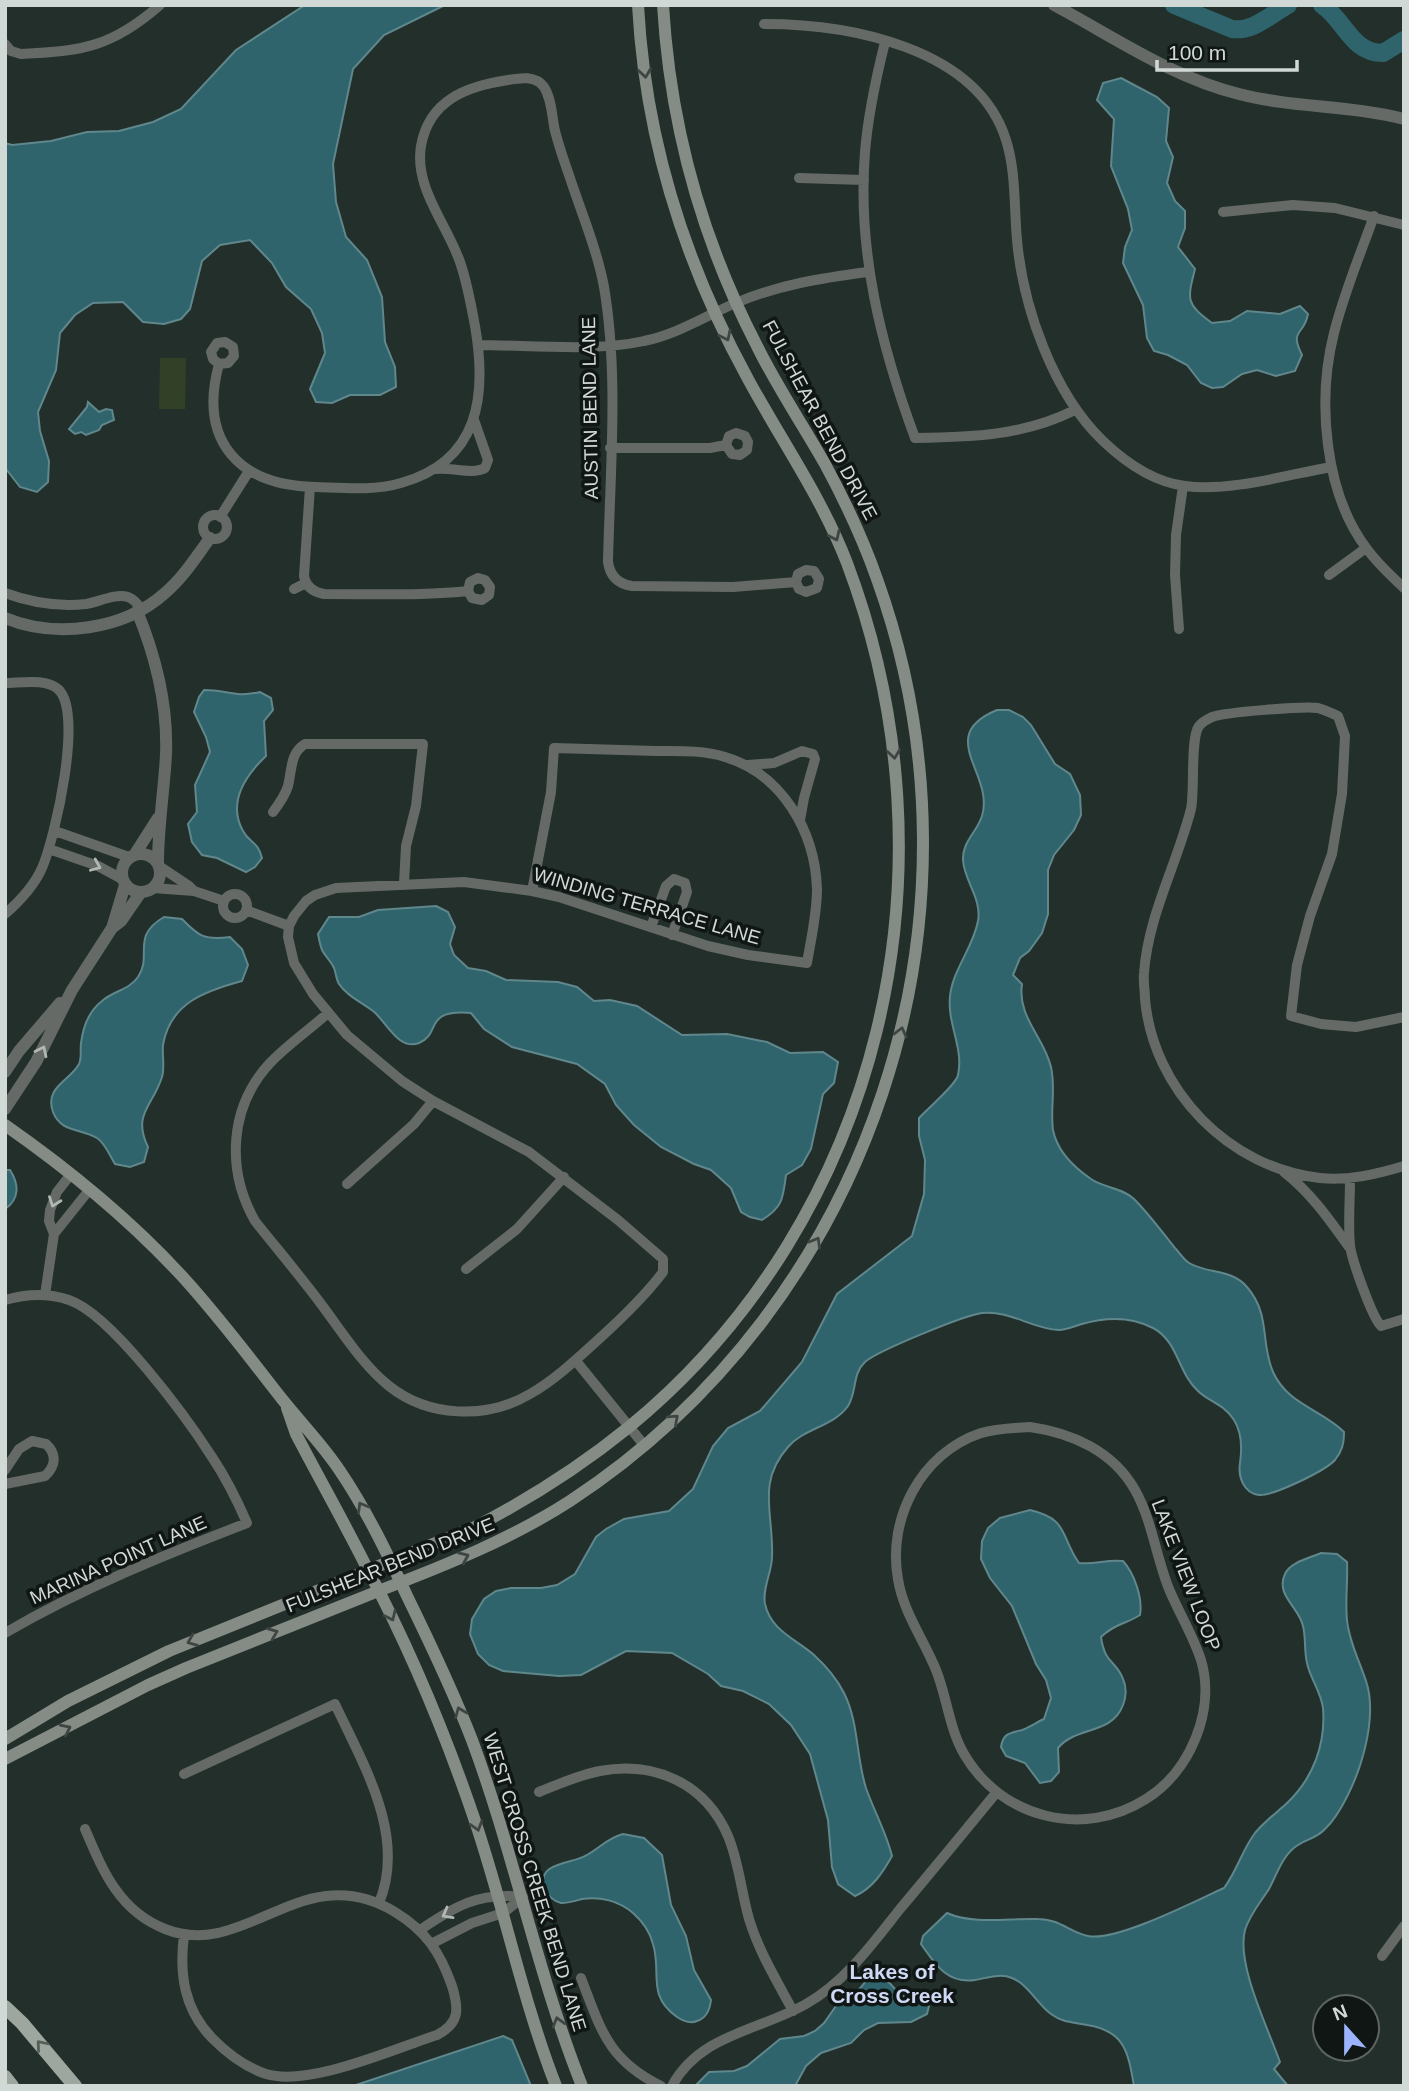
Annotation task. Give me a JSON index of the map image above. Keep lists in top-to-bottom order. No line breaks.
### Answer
{"streets":{"main road":["FULSHEAR BEND DRIVE","WEST CROSS CREEK BEND LANE"],"street":["AUSTIN BEND LANE","WINDING TERRACE LANE","MARINA POINT LANE","LAKE VIEW LOOP"]},"crossings":[["FULSHEAR BEND DRIVE","WEST CROSS CREEK BEND LANE"]],"districts":["Lakes of Cross Creek"],"scale_bar":"100 m","north":"top"}
